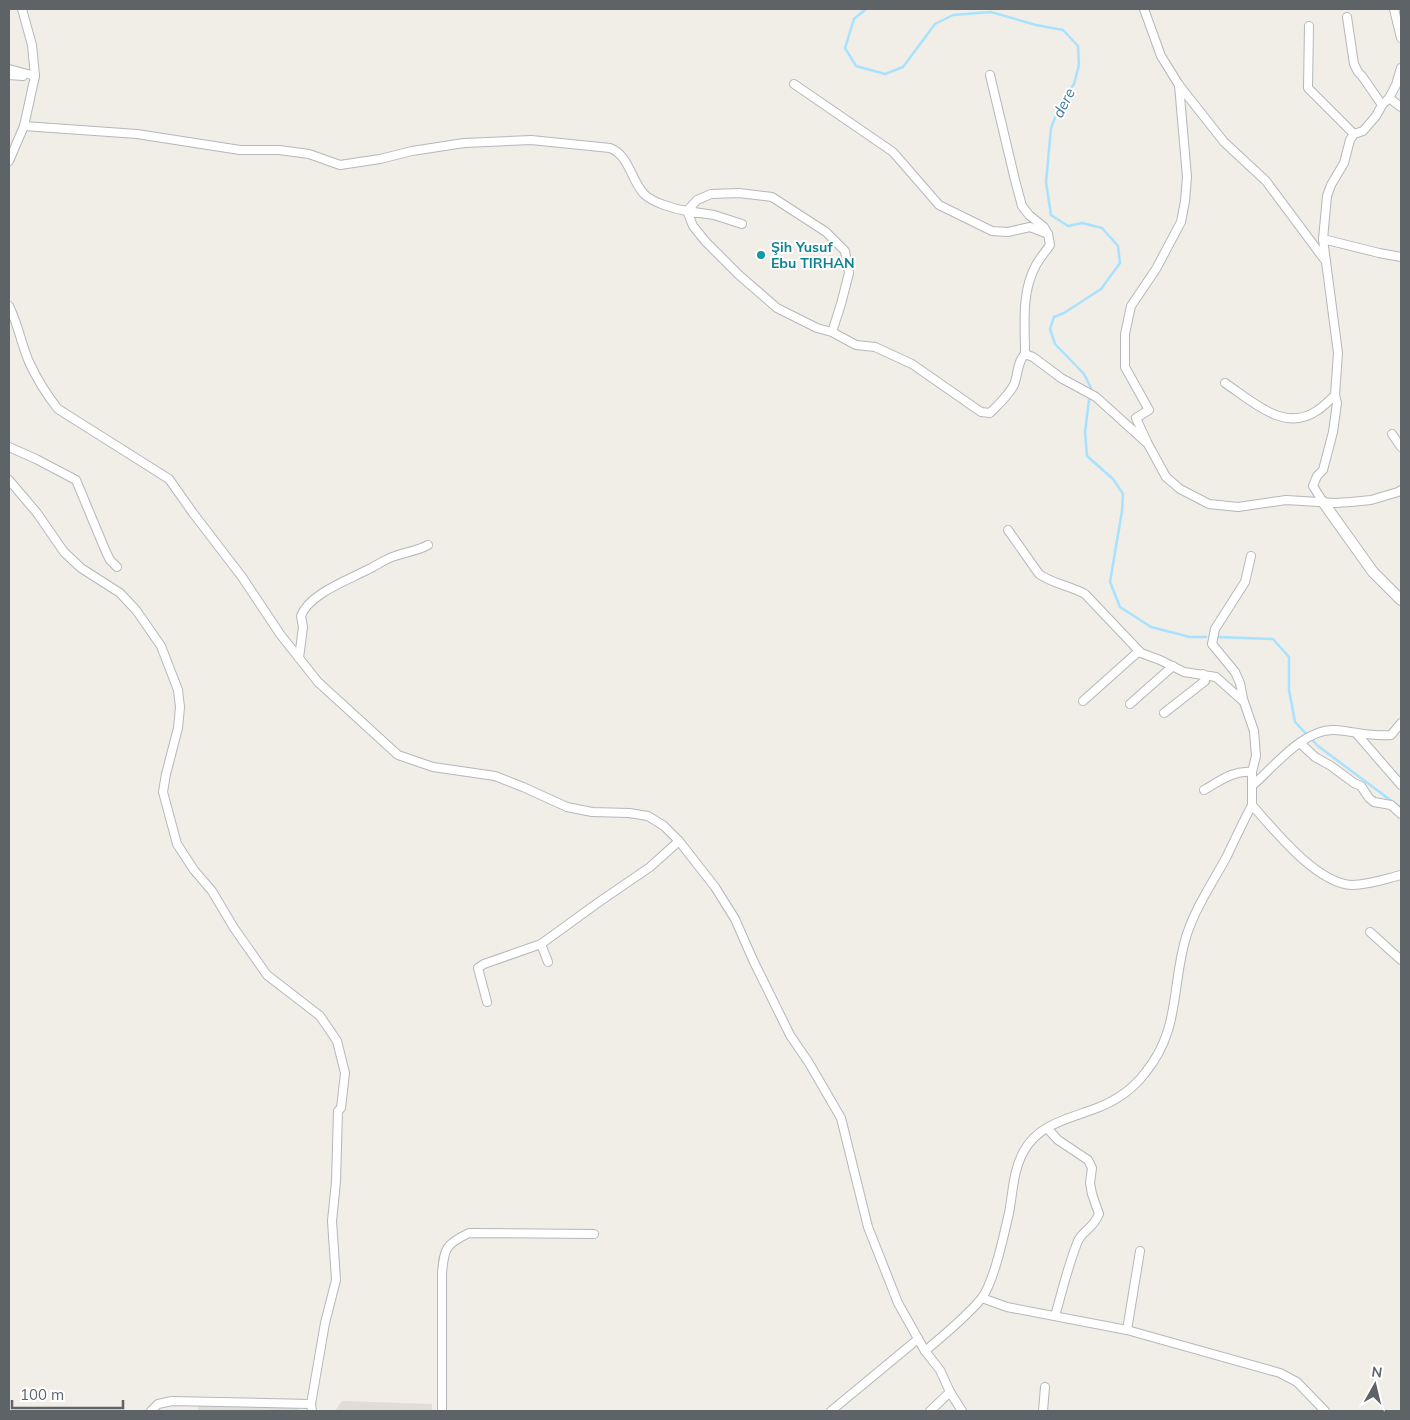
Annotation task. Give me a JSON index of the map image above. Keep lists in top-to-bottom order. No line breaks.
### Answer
{"water":["dere"],"places":["Şih Yusuf Ebu TIRHAN"],"scale_bar":"100 m","north":"top"}
